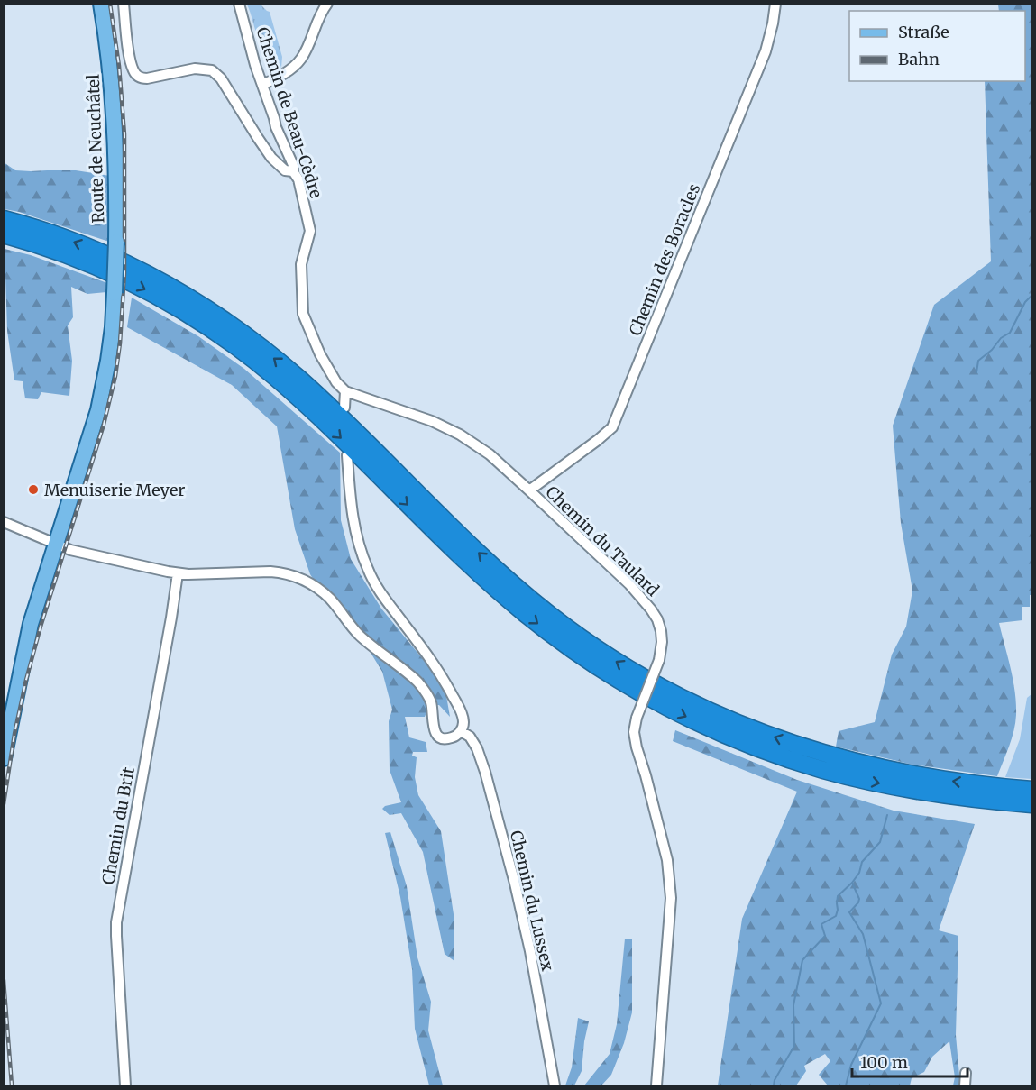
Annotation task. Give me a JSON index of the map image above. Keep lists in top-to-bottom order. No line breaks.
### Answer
{"streets":{"main road":["Route de Neuchâtel"],"street":["Chemin de Beau-Cèdre","Chemin des Boracles","Chemin du Taulard","Chemin du Brit","Chemin du Lussex"]},"crossings":[["Chemin de Beau-Cèdre","Chemin du Taulard"],["Chemin des Boracles","Chemin du Taulard"]],"places":["Menuiserie Meyer"],"legend":["Straße","Bahn"],"scale_bar":"100 m"}
